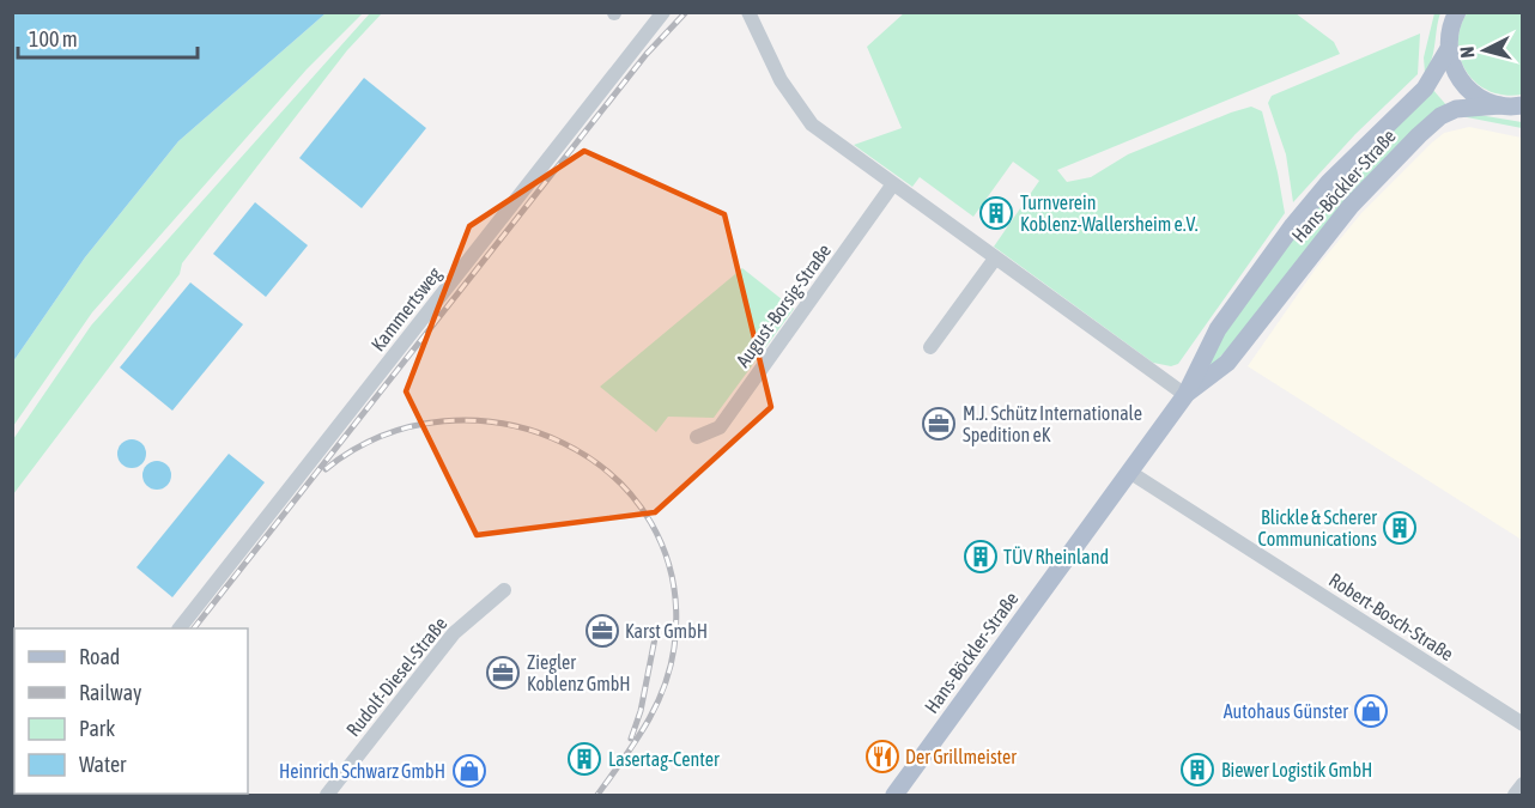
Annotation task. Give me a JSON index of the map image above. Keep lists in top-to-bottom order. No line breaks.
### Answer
{"streets":{"main road":["Hans-Böckler-Straße"],"street":["August-Borsig-Straße","Kammertsweg","Robert-Bosch-Straße","Rudolf-Diesel-Straße"]},"crossings":[["Hans-Böckler-Straße","Robert-Bosch-Straße"]],"places":{"building":["Turnverein Koblenz-Wallersheim e.V.","Blickle & Scherer Communications","TÜV Rheinland","Lasertag-Center","Biewer Logistik GmbH"],"office":["M.J. Schütz Internationale Spedition eK","Karst GmbH","Ziegler Koblenz GmbH"],"shop":["Autohaus Günster","Heinrich Schwarz GmbH"],"restaurant":["Der Grillmeister"]},"legend":["Road","Railway","Park","Water"],"scale_bar":"100 m","north":"left"}
